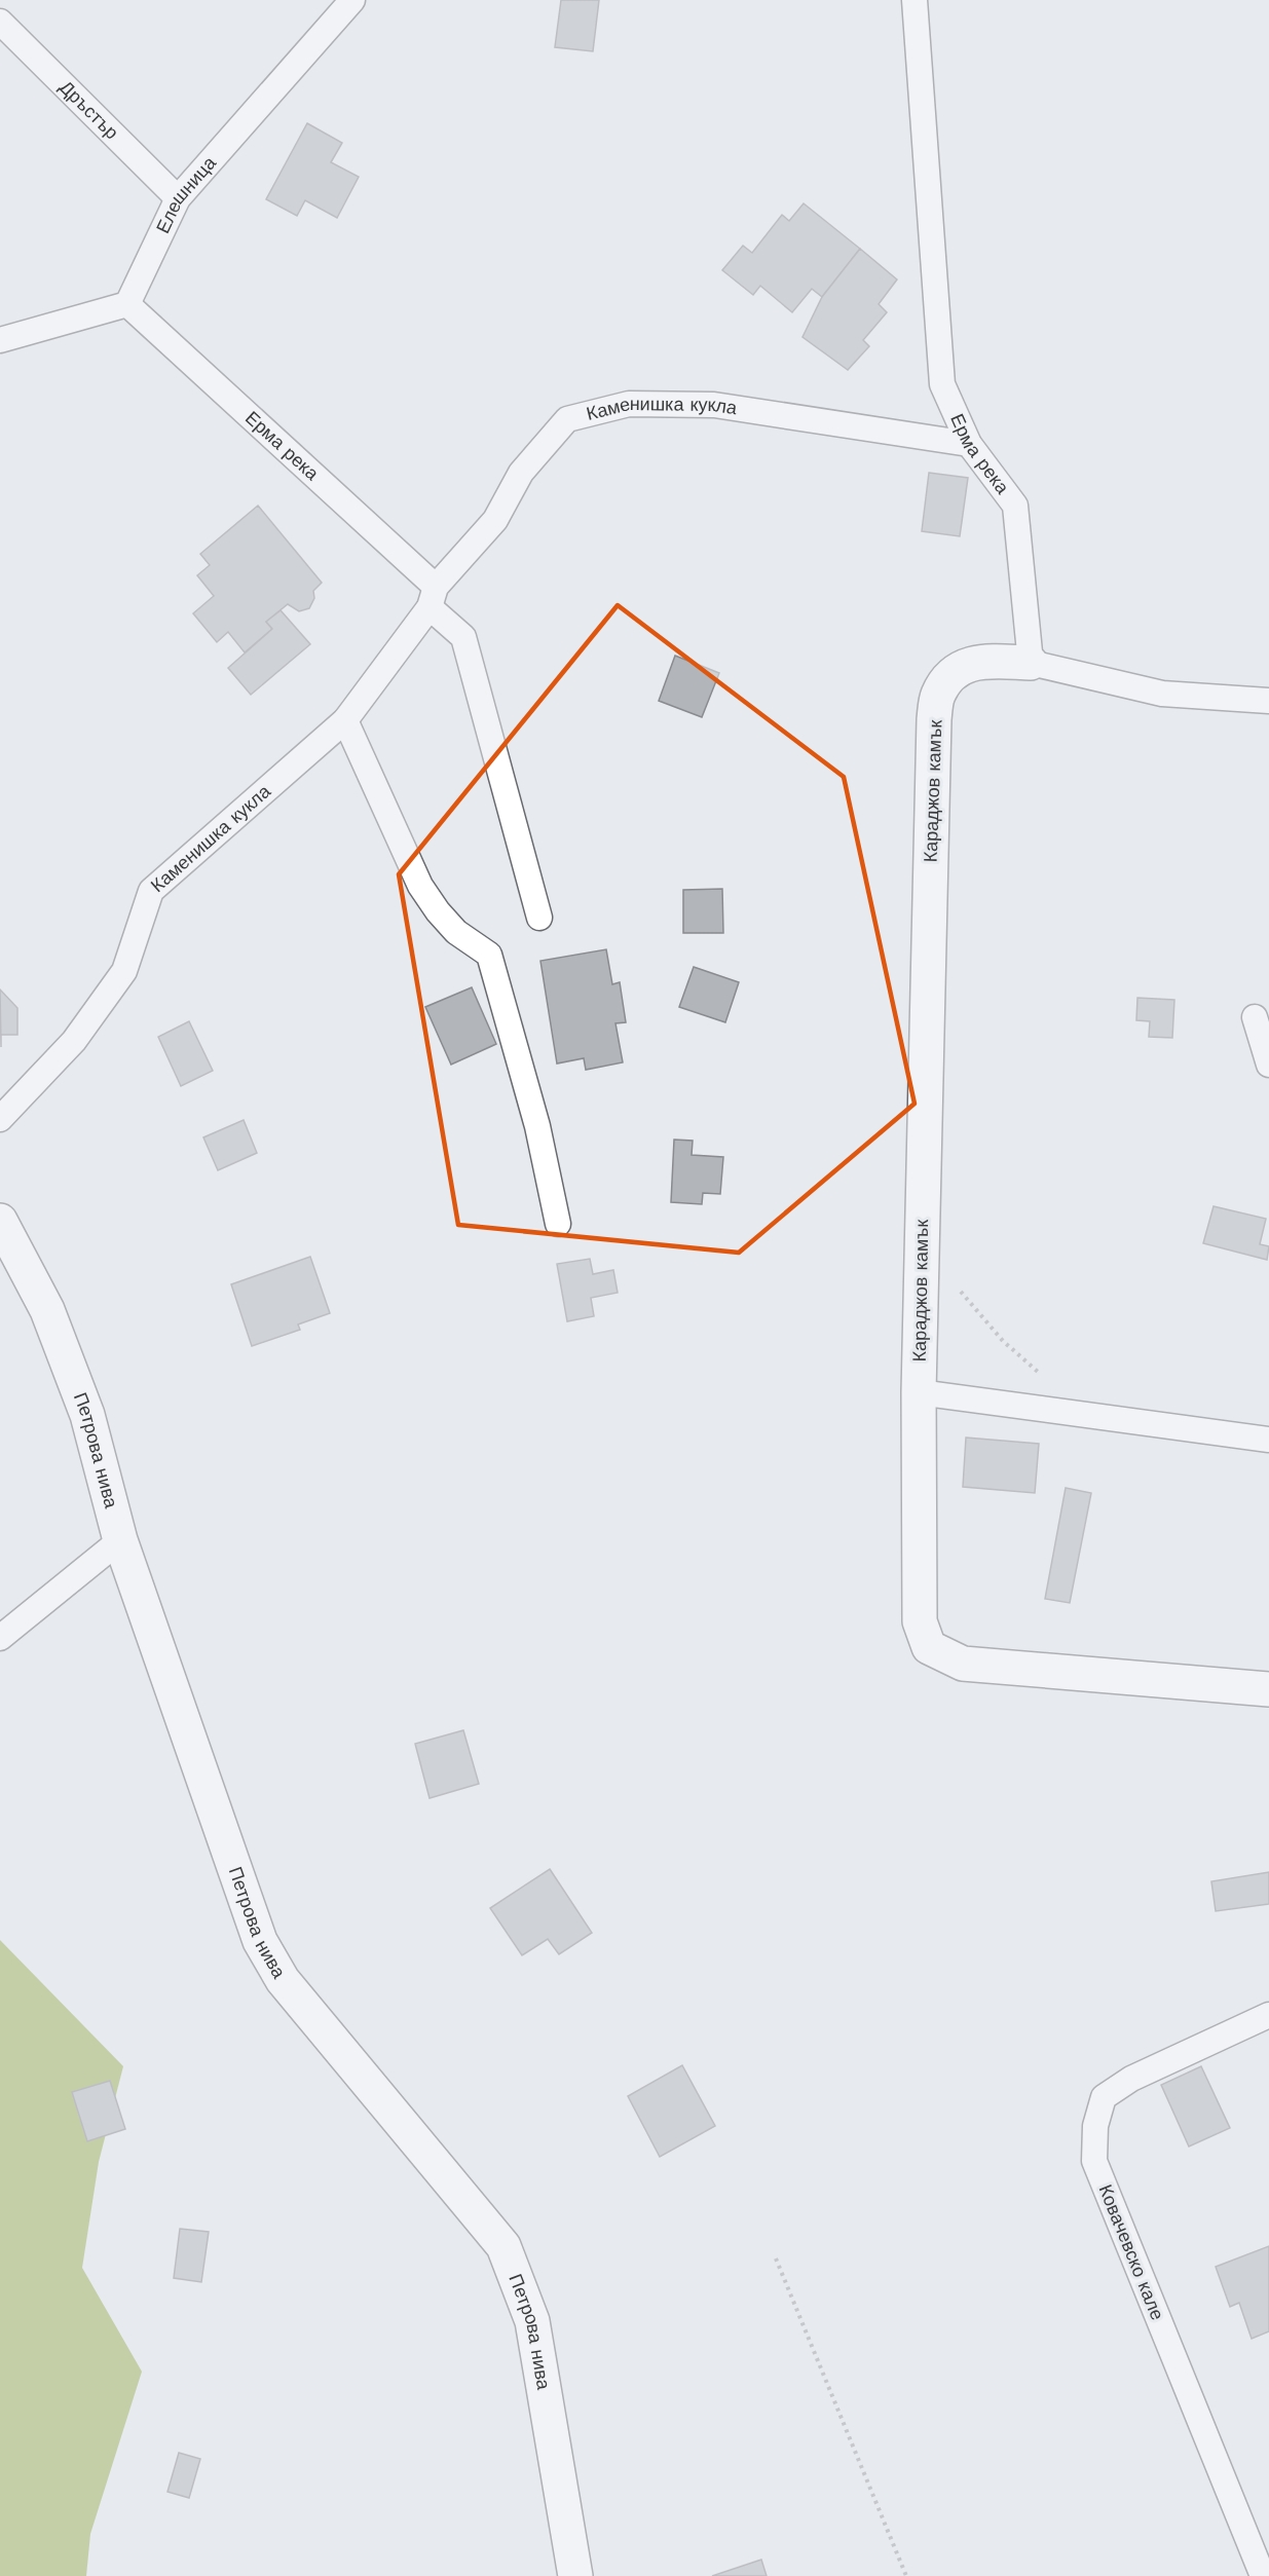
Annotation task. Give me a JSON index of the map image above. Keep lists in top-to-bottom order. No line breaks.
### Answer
{"streets":{"street":["Караджов камък","Петрова нива"],"lane":["Дръстър","Елешница","Каменишка кукла","Ерма река","Ковачевско кале"]},"crossings":[["Дръстър","Елешница"],["Елешница","Ерма река"],["Каменишка кукла","Ерма река"],["Ерма река","Караджов камък"]]}
